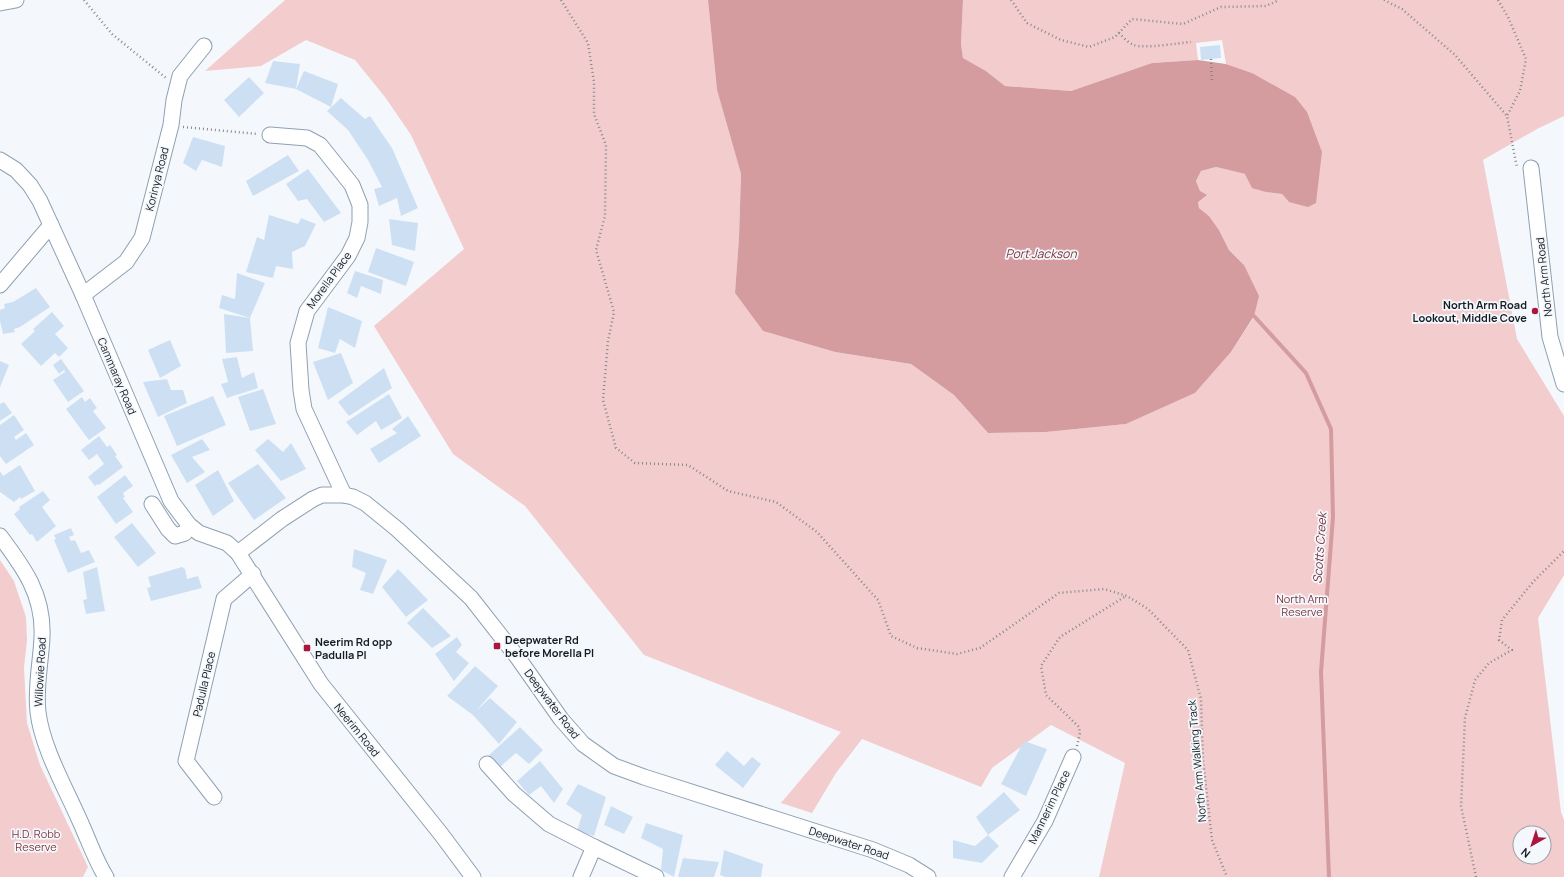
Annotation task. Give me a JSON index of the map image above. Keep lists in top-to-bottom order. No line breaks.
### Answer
{"streets":{"street":["Korinya Road","North Arm Road","Morella Place","Cammaray Road","Willowie Road","Padulla Place","Deepwater Road","Neerim Road","Mannerim Place"],"path":["North Arm Walking Track"]},"crossings":[["Korinya Road","Cammaray Road"],["Morella Place","Deepwater Road"],["Cammaray Road","Padulla Place"],["Cammaray Road","Deepwater Road"],["Cammaray Road","Neerim Road"],["Padulla Place","Neerim Road"]],"water":["Port Jackson","Scotts Creek"],"parks":["North Arm Reserve","H.D. Robb Reserve"],"places":{"other":["North Arm Road Lookout, Middle Cove"],"transit":["Deepwater Rd before Morella Pl","Neerim Rd opp Padulla Pl"]},"north":"bottom left"}
